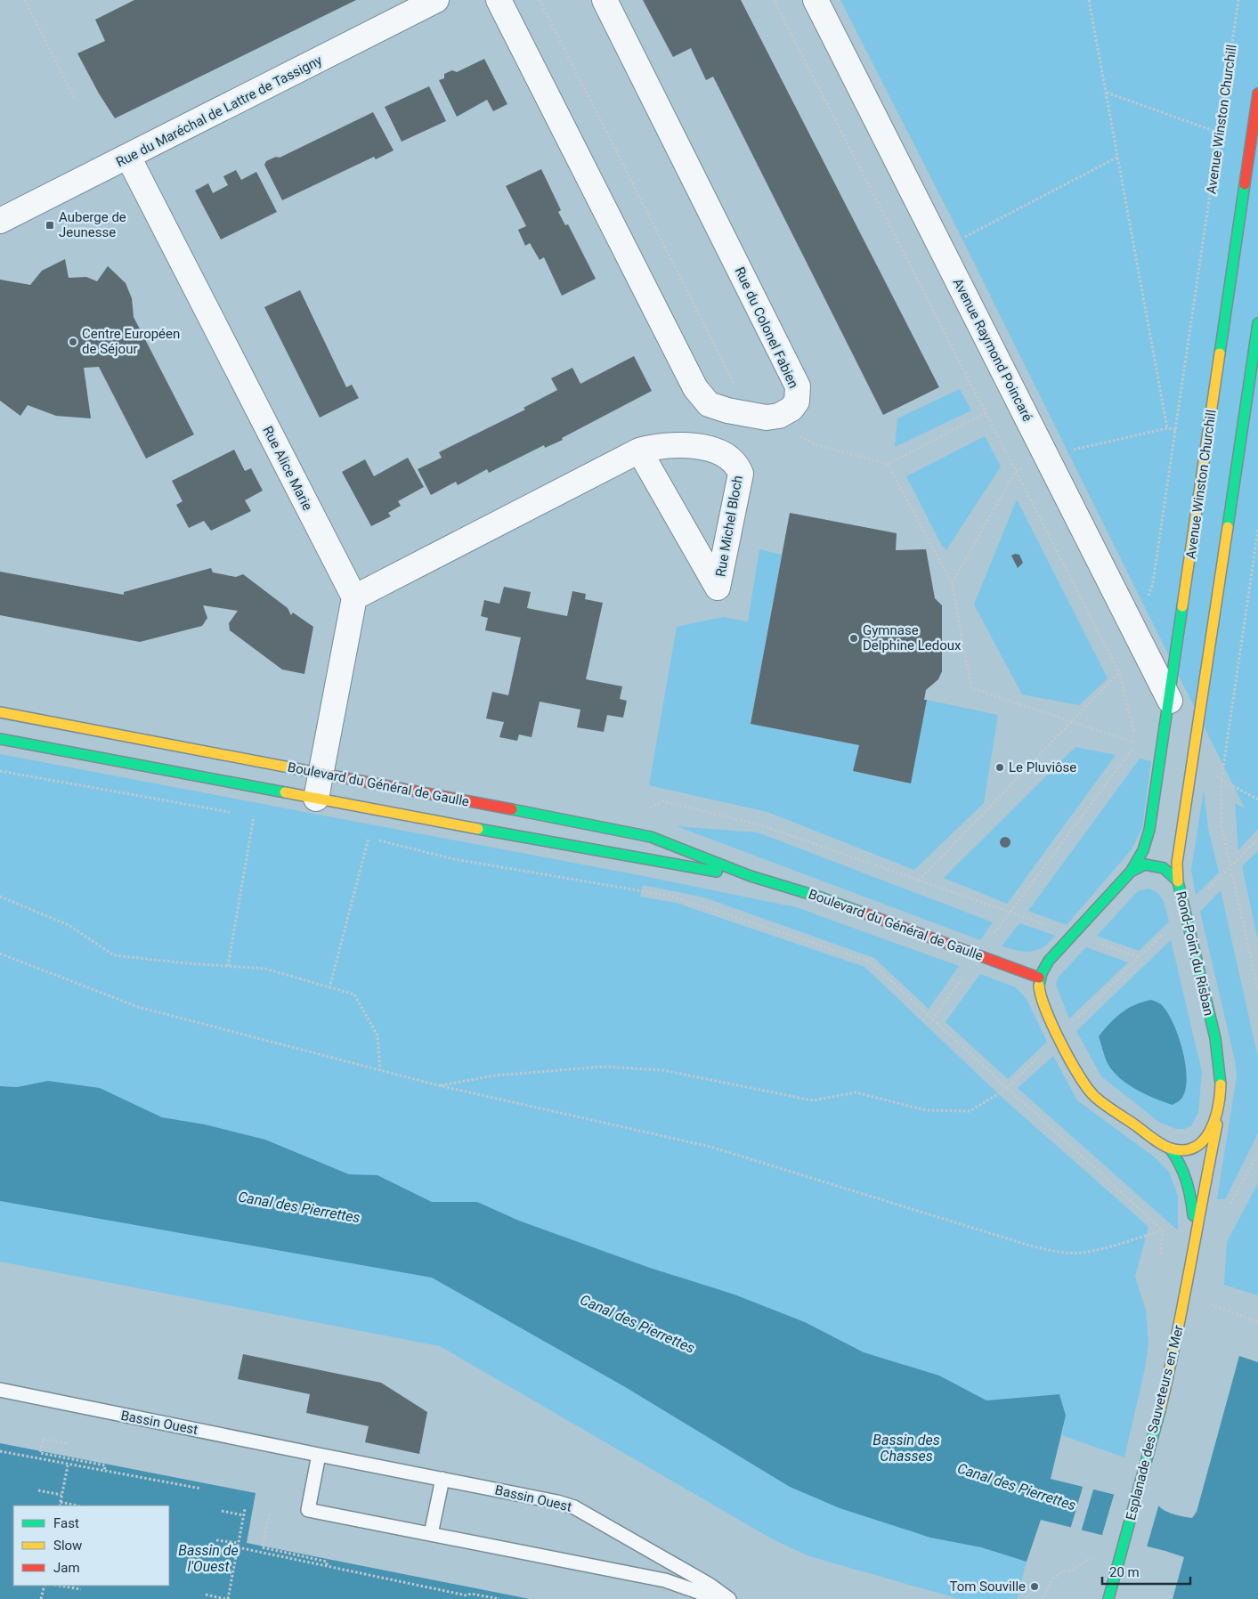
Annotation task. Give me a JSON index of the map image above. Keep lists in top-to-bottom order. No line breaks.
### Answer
{"streets":{"street":["Rue du Maréchal de Lattre de Tassigny","Avenue Winston Churchill","Rue du Colonel Fabien","Avenue Raymond Poincaré","Rue Alice Marie","Rue Michel Bloch","Boulevard du Général de Gaulle","Rond-Point du Risban","Esplanade des Sauveteurs en Mer"],"lane":["Bassin Ouest"]},"crossings":[["Rue du Maréchal de Lattre de Tassigny","Rue Alice Marie"],["Avenue Winston Churchill","Avenue Raymond Poincaré"],["Avenue Winston Churchill","Rond-Point du Risban"],["Rue Alice Marie","Rue Michel Bloch"],["Boulevard du Général de Gaulle","Rond-Point du Risban"],["Rond-Point du Risban","Esplanade des Sauveteurs en Mer"]],"water":["Canal des Pierrettes","Bassin des Chasses","Bassin de l'Ouest"],"places":{"transit":["Auberge de Jeunesse"],"other":["Centre Européen de Séjour","Gymnase Delphine Ledoux","Le Pluviôse","Tom Souville"]},"legend":["Fast","Slow","Jam"],"scale_bar":"20 m"}
